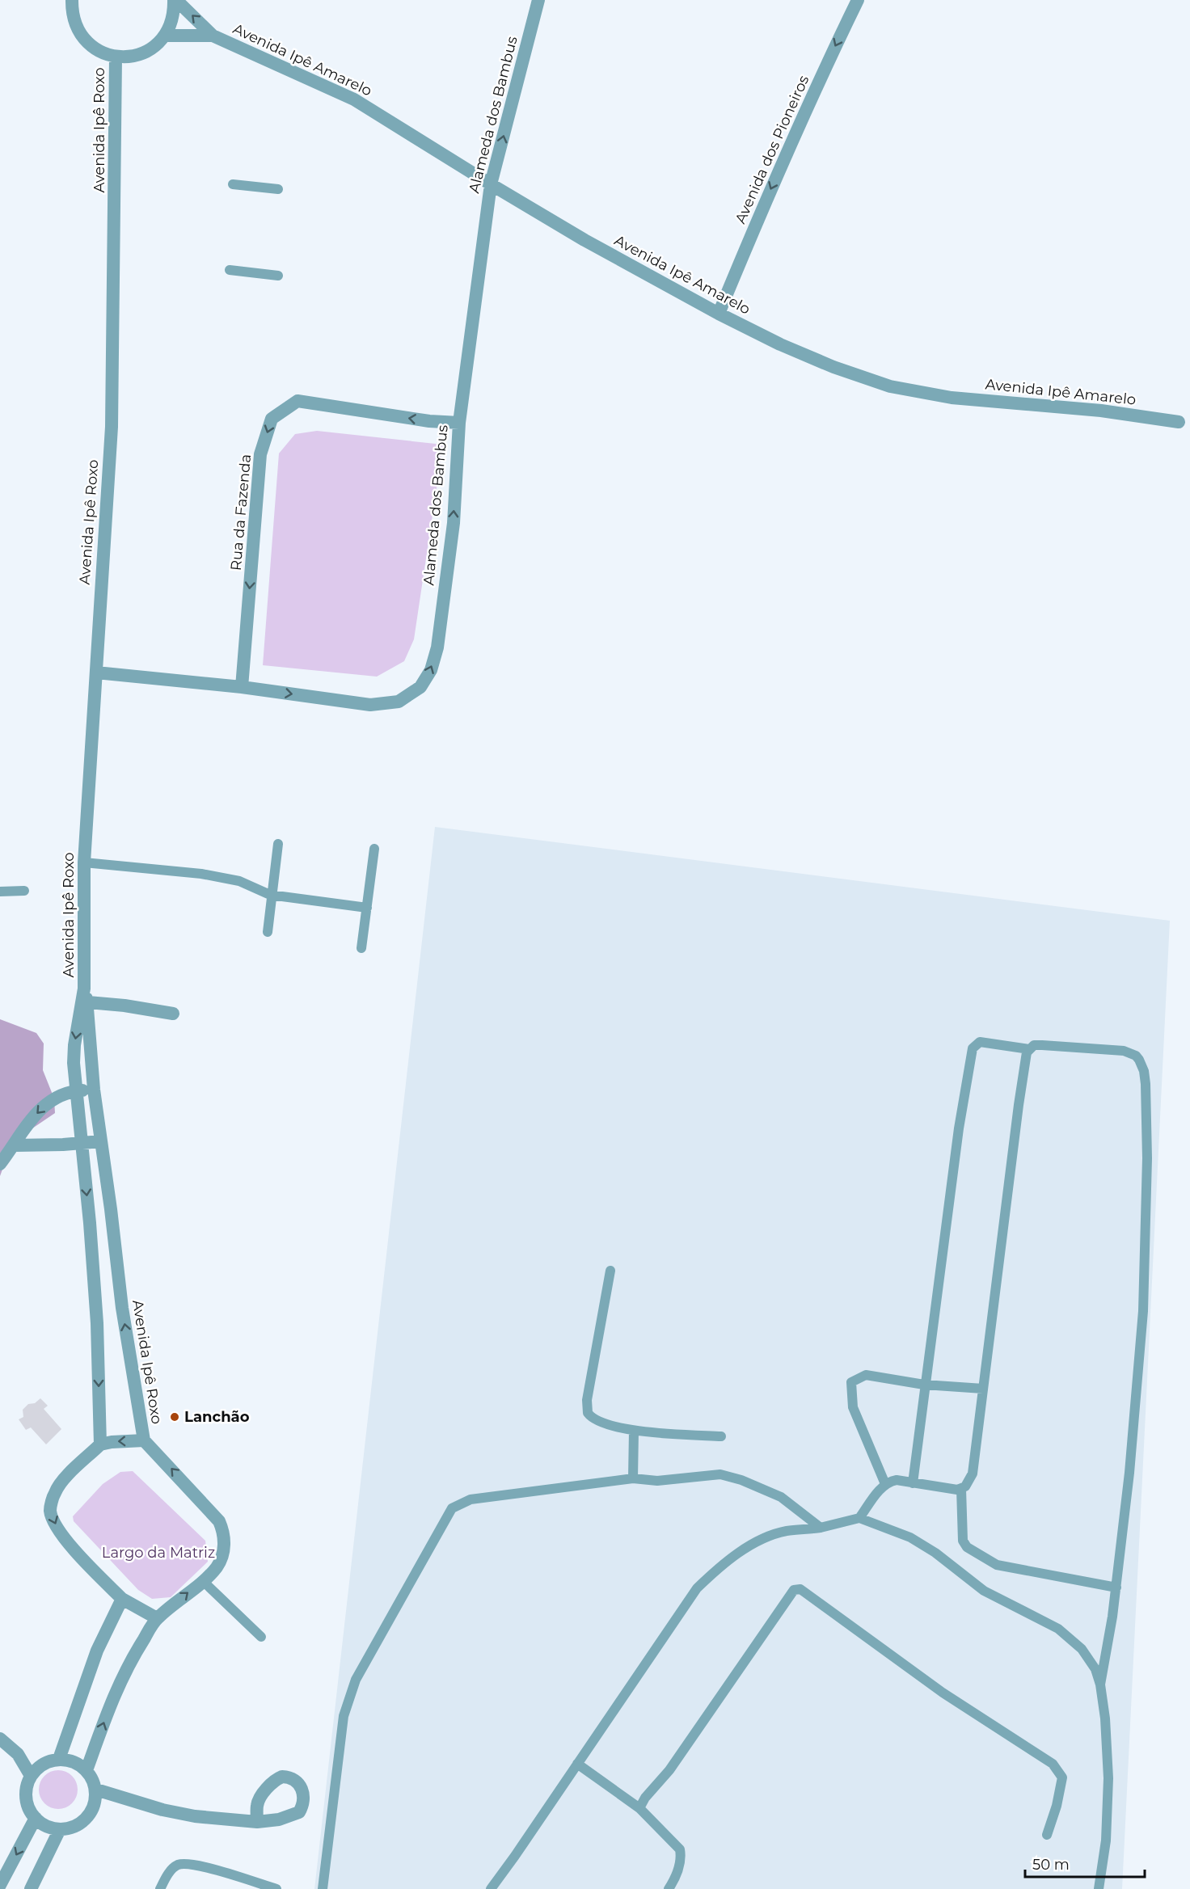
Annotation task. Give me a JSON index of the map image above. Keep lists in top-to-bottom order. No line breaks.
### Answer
{"streets":{"street":["Avenida Ipê Amarelo","Alameda dos Bambus","Avenida Ipê Roxo","Avenida dos Pioneiros","Rua da Fazenda"]},"crossings":[["Avenida Ipê Amarelo","Alameda dos Bambus"],["Avenida Ipê Amarelo","Avenida dos Pioneiros"],["Alameda dos Bambus","Avenida Ipê Roxo"],["Alameda dos Bambus","Rua da Fazenda"]],"one_way":["Alameda dos Bambus","Avenida dos Pioneiros"],"parks":["Largo da Matriz"],"places":["Lanchão"],"scale_bar":"50 m"}
